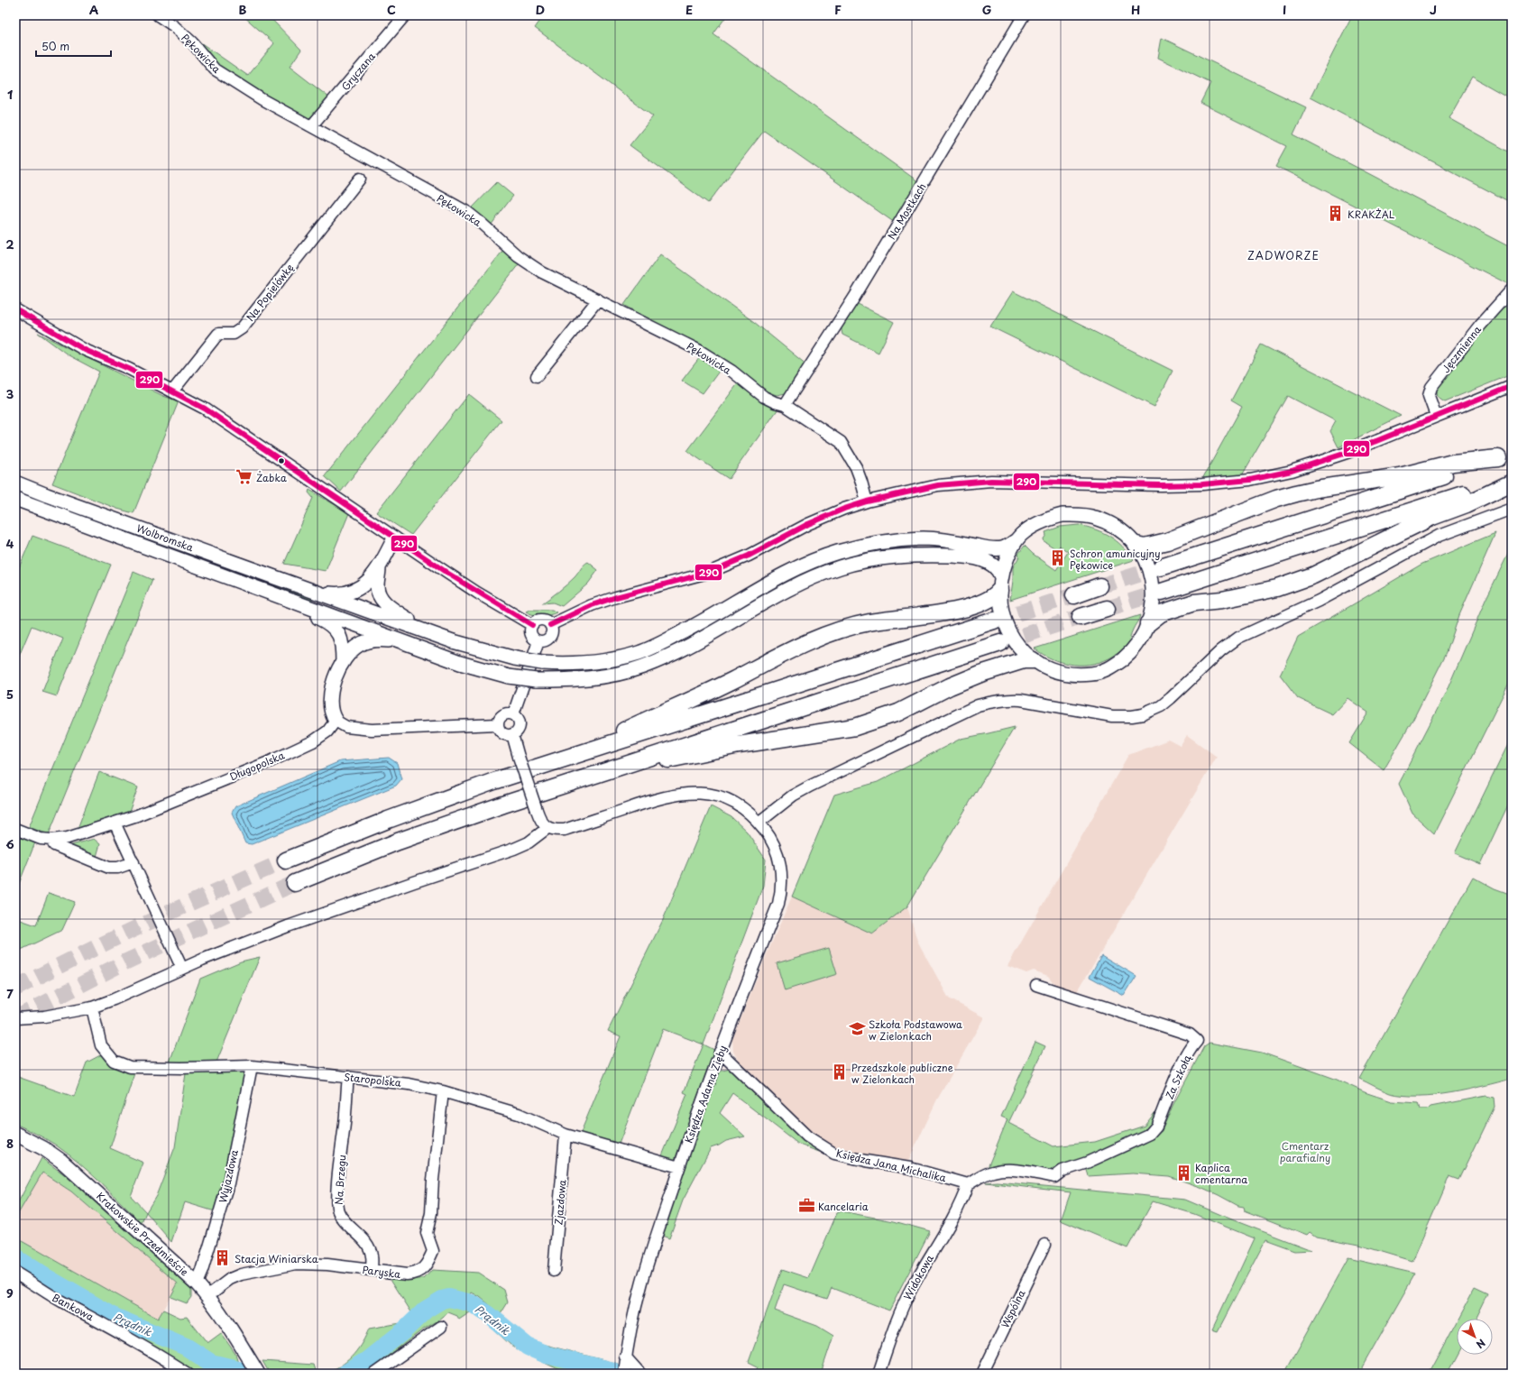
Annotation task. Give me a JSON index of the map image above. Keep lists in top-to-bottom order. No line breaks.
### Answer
{"streets":{"main road":["Wolbromska","Krakowskie Przedmieście"],"street":["Pękowicka","Gryczana","Na Mostkach","Na Popielówkę","Jęczmienna","Długopolska","Za Szkołą","Staropolska","Księdza Adama Zięby","Księdza Jana Michalika","Wyjazdowa","Na Brzegu","Zjazdowa","Paryska","Widokowa","Bankowa","Wspólna"]},"crossings":[["Pękowicka","Gryczana"],["Pękowicka","Na Mostkach"],["Za Szkołą","Księdza Jana Michalika"],["Za Szkołą","Widokowa"],["Staropolska","Księdza Adama Zięby"],["Staropolska","Wyjazdowa"],["Staropolska","Na Brzegu"],["Staropolska","Zjazdowa"],["Staropolska","Paryska"],["Księdza Adama Zięby","Księdza Jana Michalika"],["Księdza Jana Michalika","Widokowa"],["Wyjazdowa","Krakowskie Przedmieście"],["Na Brzegu","Paryska"],["Krakowskie Przedmieście","Paryska"]],"districts":["ZADWORZE"],"water":["Prądnik"],"parks":["Cmentarz parafialny"],"places":{"building":["KRAKŻAL","Schron amunicyjny Pękowice","Przedszkole publiczne w Zielonkach","Kaplica cmentarna","Stacja Winiarska"],"supermarket":["Żabka"],"school or university":["Szkoła Podstawowa w Zielonkach"],"office":["Kancelaria"]},"lines":["transit line 290"],"scale_bar":"50 m","north":"bottom right","grid":{"columns":["A","B","C","D","E","F","G","H","I","J"],"rows":["1","2","3","4","5","6","7","8","9"]}}
